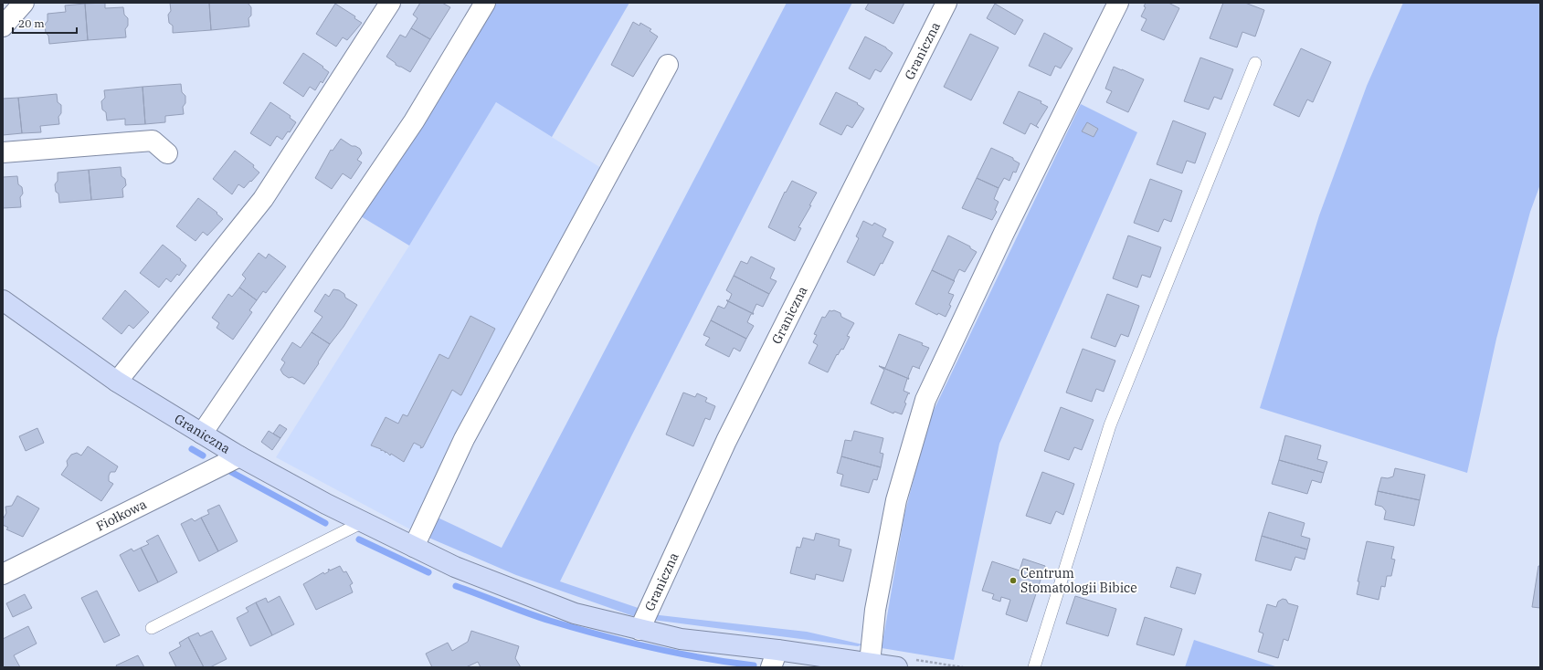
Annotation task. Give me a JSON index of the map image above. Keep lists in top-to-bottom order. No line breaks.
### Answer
{"streets":{"street":["Graniczna","Fiołkowa"]},"crossings":[["Graniczna","Fiołkowa"]],"places":["Centrum Stomatologii Bibice"],"scale_bar":"20 m"}
